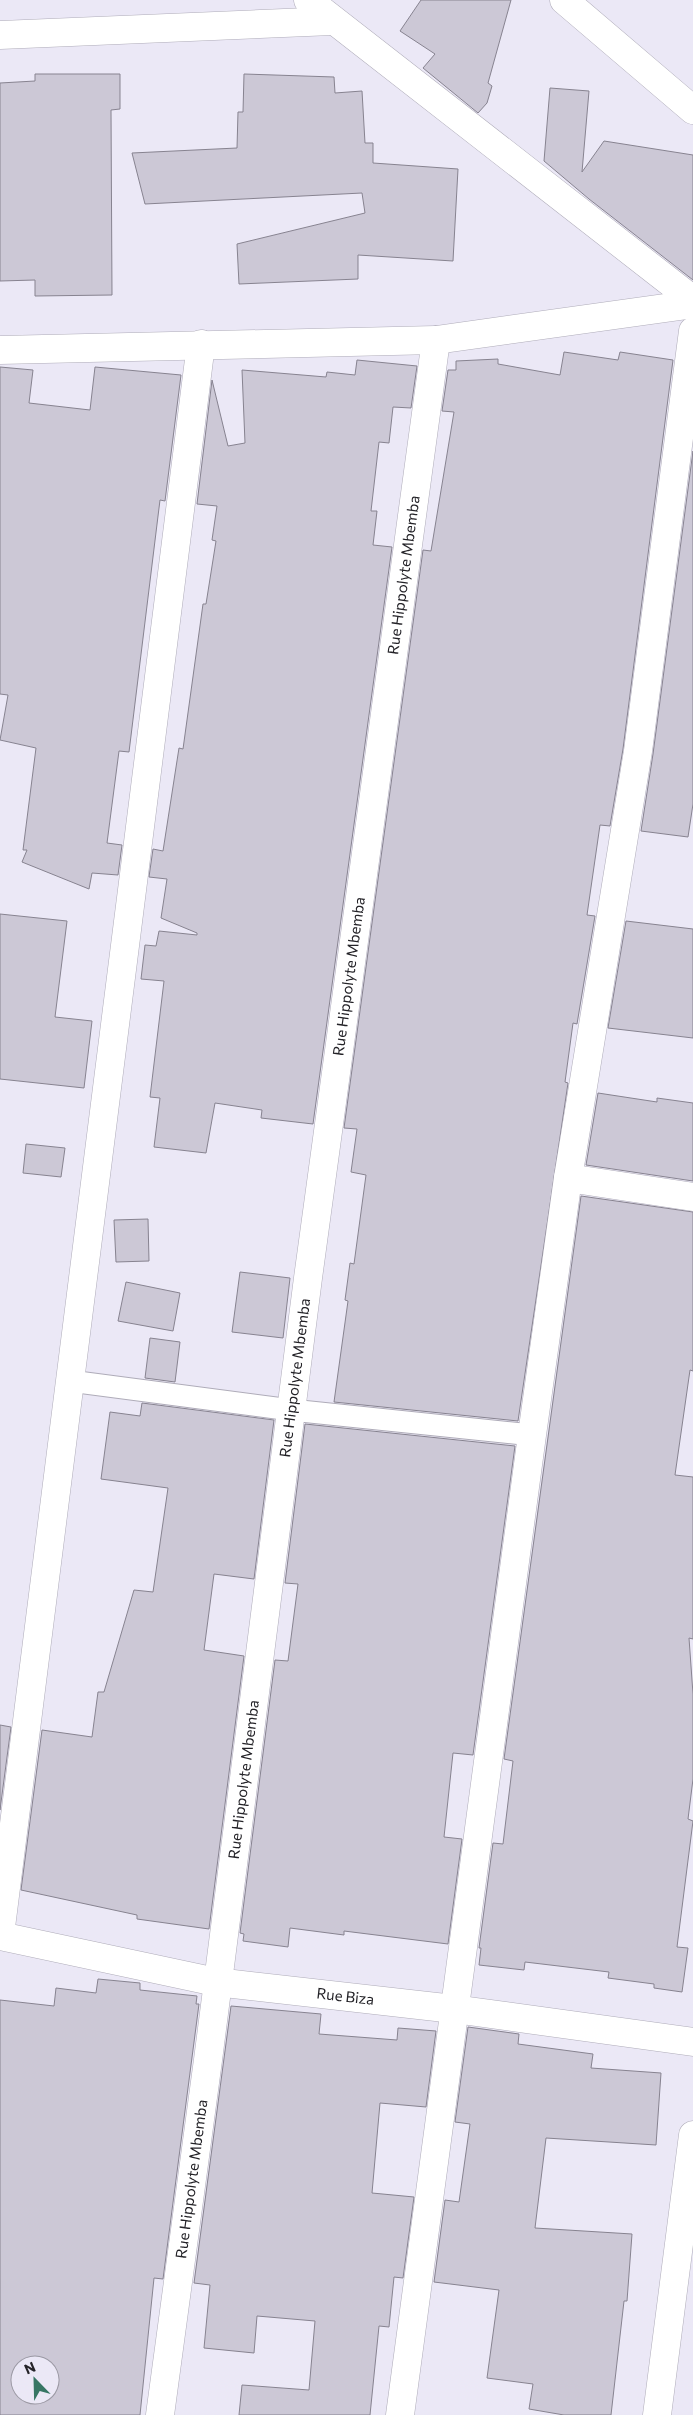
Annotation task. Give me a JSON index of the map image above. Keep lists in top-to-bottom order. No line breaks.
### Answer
{"streets":{"street":["Rue Hippolyte Mbemba","Rue Biza"]},"crossings":[["Rue Hippolyte Mbemba","Rue Biza"]],"north":"top left"}
